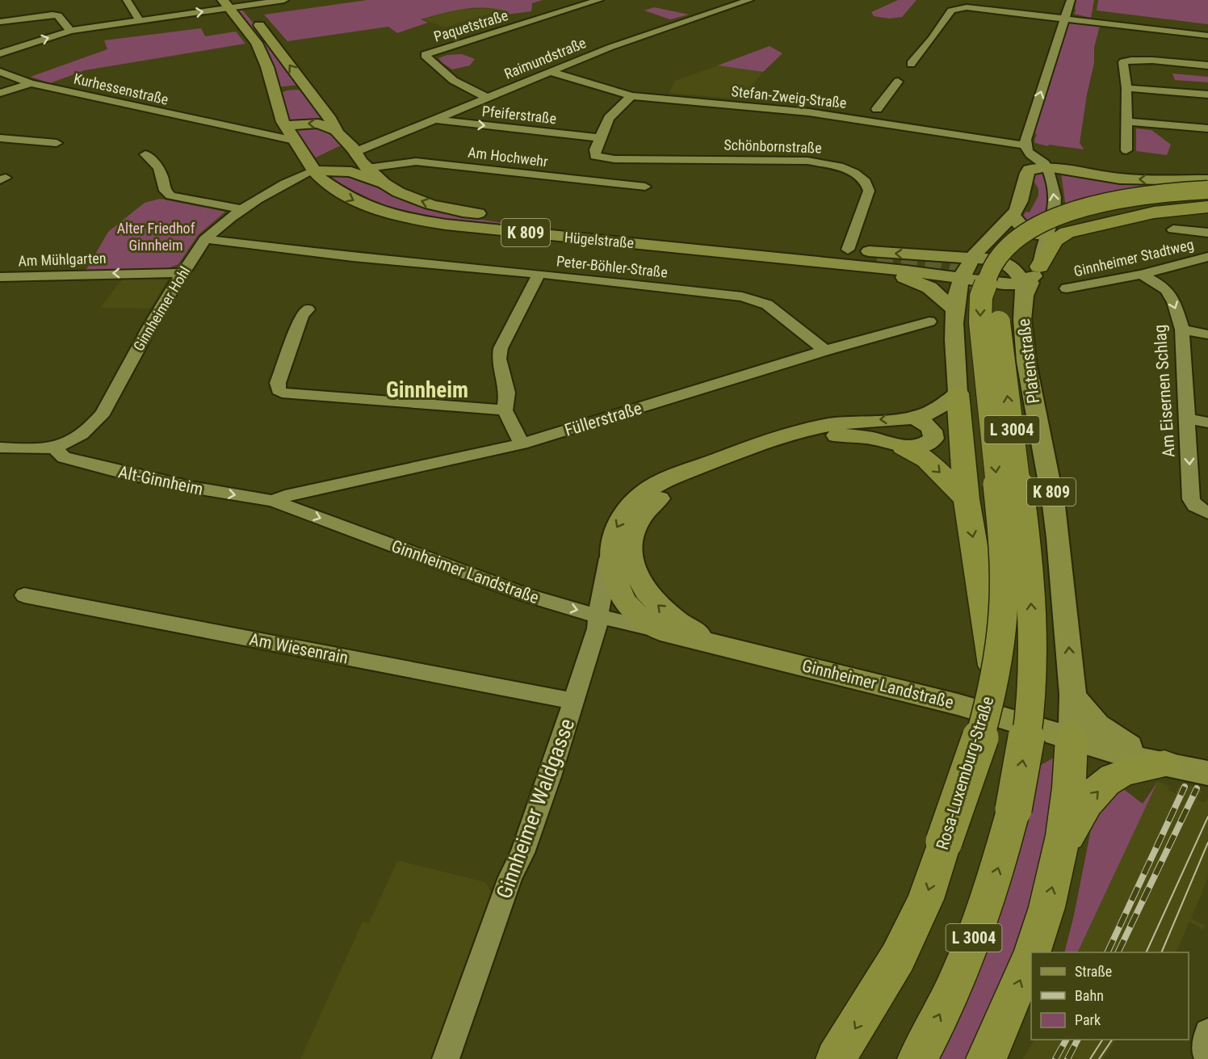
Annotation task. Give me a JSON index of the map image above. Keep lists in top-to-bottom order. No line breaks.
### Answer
{"streets":{"highway":["L 3004","Rosa-Luxemburg-Straße"],"main road":["K 809","Hügelstraße","Platenstraße","Ginnheimer Landstraße"],"street":["Paquetstraße","Raimundstraße","Kurhessenstraße","Stefan-Zweig-Straße","Pfeiferstraße","Schönbornstraße","Am Hochwehr","Ginnheimer Stadtweg","Am Mühlgarten","Peter-Böhler-Straße","Ginnheimer Hohl","Am Eisernen Schlag","Füllerstraße","Alt-Ginnheim","Am Wiesenrain","Ginnheimer Waldgasse"]},"crossings":[["Paquetstraße","Raimundstraße"],["Raimundstraße","Stefan-Zweig-Straße"],["Raimundstraße","Pfeiferstraße"],["Raimundstraße","Hügelstraße"],["Kurhessenstraße","Hügelstraße"],["Pfeiferstraße","Schönbornstraße"],["Schönbornstraße","Hügelstraße"],["Am Hochwehr","Hügelstraße"],["K 809","Hügelstraße"],["K 809","Platenstraße"],["Hügelstraße","Ginnheimer Hohl"],["Hügelstraße","Platenstraße"],["Ginnheimer Stadtweg","Am Eisernen Schlag"],["Am Mühlgarten","Ginnheimer Hohl"],["Peter-Böhler-Straße","Ginnheimer Hohl"],["Peter-Böhler-Straße","Füllerstraße"],["Ginnheimer Hohl","Alt-Ginnheim"],["Platenstraße","Ginnheimer Landstraße"],["Füllerstraße","Alt-Ginnheim"],["Füllerstraße","Ginnheimer Landstraße"],["Alt-Ginnheim","Ginnheimer Landstraße"],["Ginnheimer Landstraße","Ginnheimer Waldgasse"],["Am Wiesenrain","Ginnheimer Waldgasse"]],"one_way":["Pfeiferstraße","Am Eisernen Schlag","Alt-Ginnheim"],"districts":["Ginnheim"],"parks":["Alter Friedhof Ginnheim"],"legend":["Straße","Bahn","Park"]}
